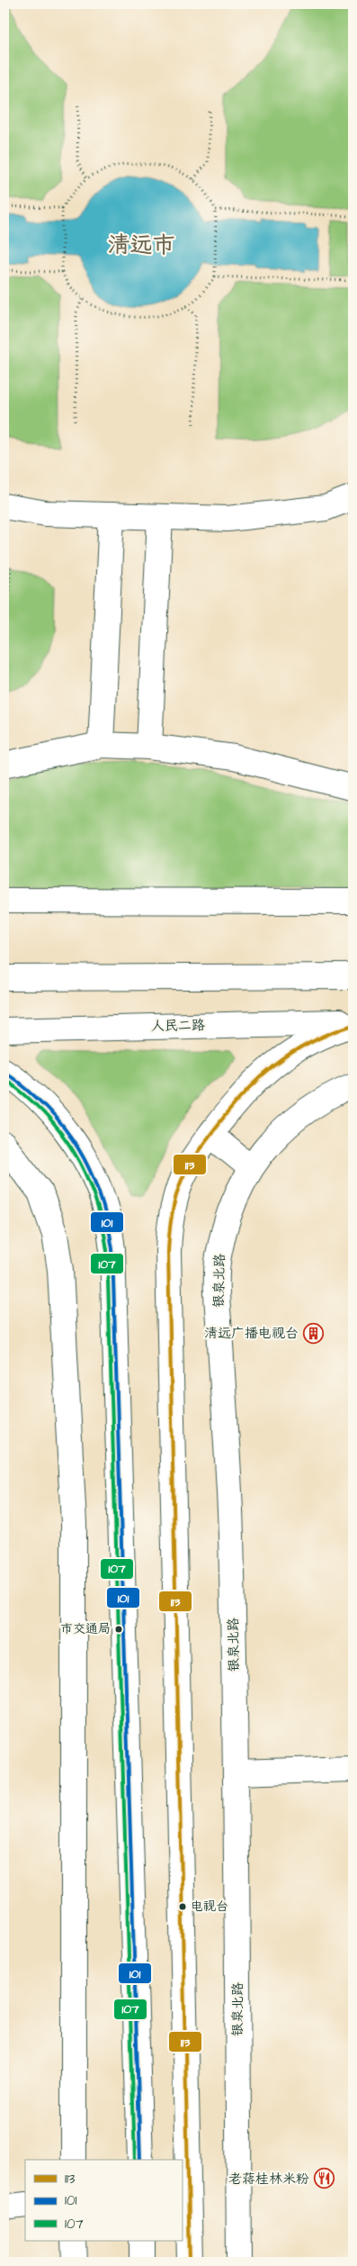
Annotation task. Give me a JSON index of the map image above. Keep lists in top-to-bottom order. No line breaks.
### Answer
{"streets":{"main road":["人民二路","银泉北路"]},"districts":["清远市"],"places":{"building":["清远广播电视台"],"other":["市交通局","电视台"],"restaurant":["老蒋桂林米粉"]},"lines":["transit line 113","transit line 101","transit line 107"],"legend":["113","101","107"]}
